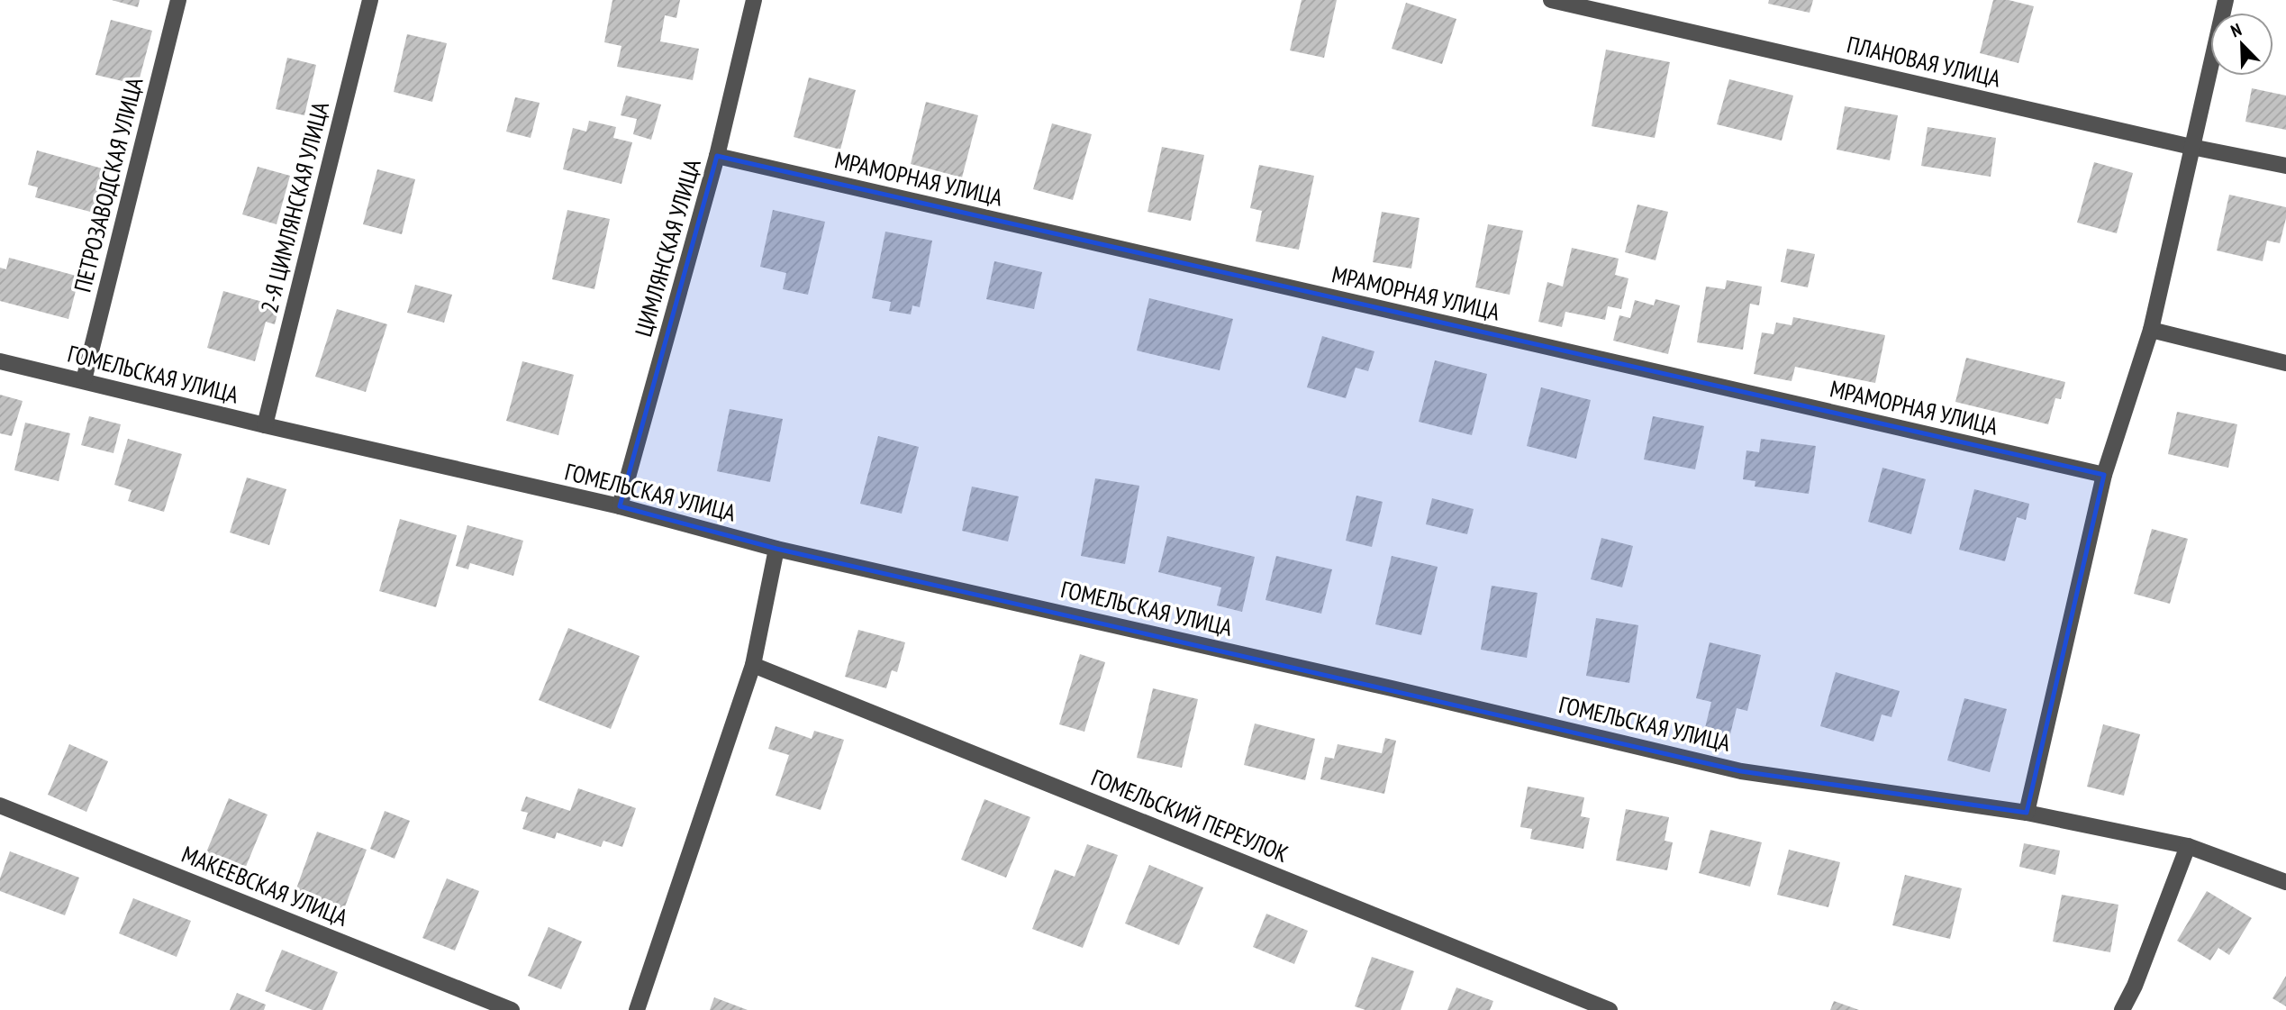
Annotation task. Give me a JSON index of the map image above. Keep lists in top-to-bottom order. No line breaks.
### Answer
{"streets":{"street":["ПЛАНОВАЯ УЛИЦА","МРАМОРНАЯ УЛИЦА","ПЕТРОЗАВОДСКАЯ УЛИЦА","2-Я ЦИМЛЯНСКАЯ УЛИЦА","ЦИМЛЯНСКАЯ УЛИЦА","ГОМЕЛЬСКАЯ УЛИЦА","ГОМЕЛЬСКИЙ ПЕРЕУЛОК","МАКЕЕВСКАЯ УЛИЦА"]},"crossings":[["МРАМОРНАЯ УЛИЦА","ЦИМЛЯНСКАЯ УЛИЦА"],["ПЕТРОЗАВОДСКАЯ УЛИЦА","ГОМЕЛЬСКАЯ УЛИЦА"],["2-Я ЦИМЛЯНСКАЯ УЛИЦА","ГОМЕЛЬСКАЯ УЛИЦА"],["ЦИМЛЯНСКАЯ УЛИЦА","ГОМЕЛЬСКАЯ УЛИЦА"]],"north":"top left"}
